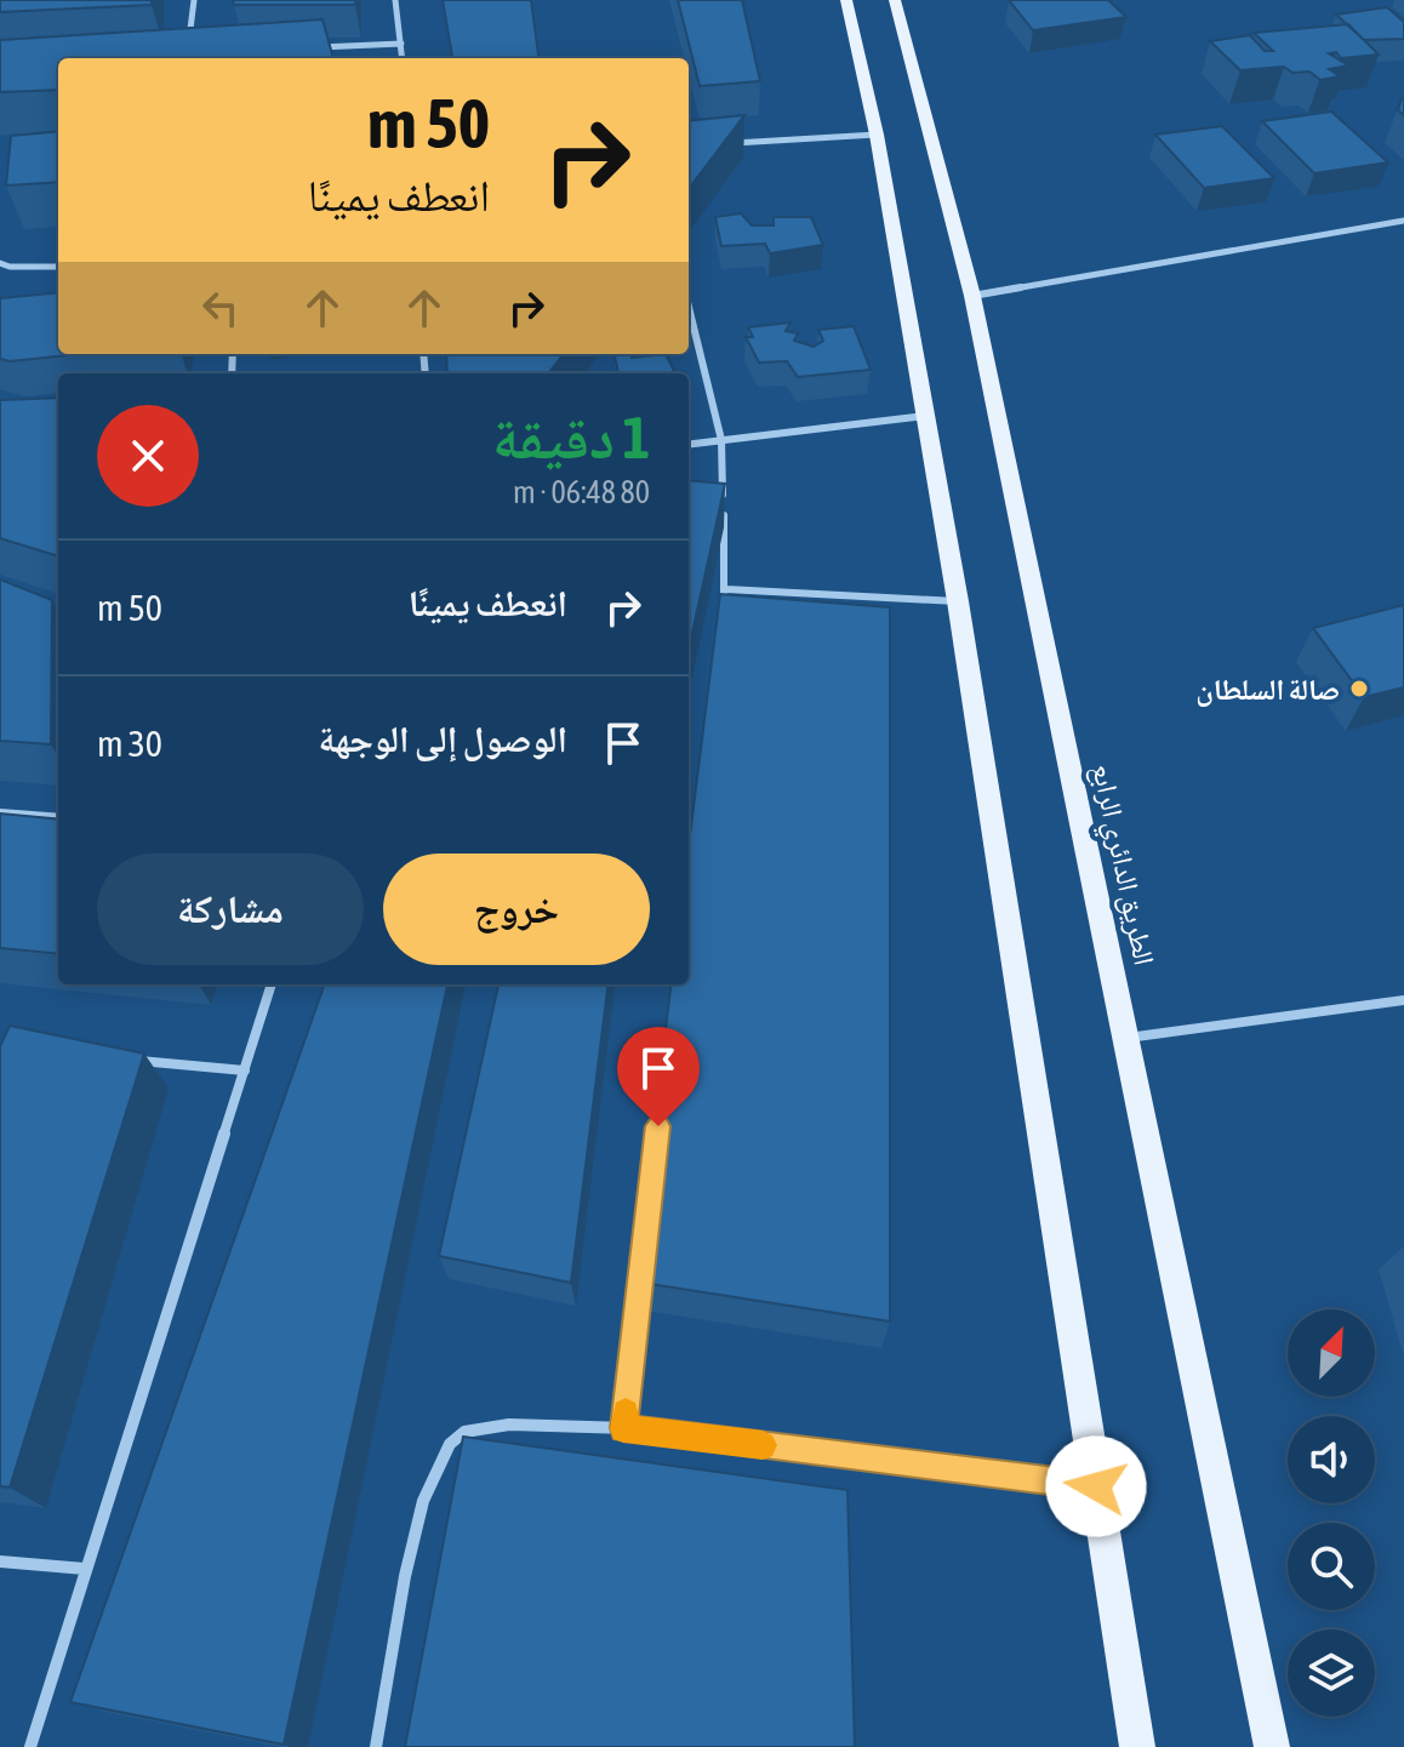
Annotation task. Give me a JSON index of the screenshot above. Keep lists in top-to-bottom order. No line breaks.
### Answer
{"streets":{"main road":["الطريق الدائري الرابع"]},"places":["صالة السلطان"],"north":"top right","page":{"turn":["50 m","انعطف يمينًا"],"heading":["1 دقيقة","80 m · 06:48"],"list":[{"name":"انعطف يمينًا","value":"50 m"},{"name":"الوصول إلى الوجهة","value":"30 m"}],"buttons":["خروج","مشاركة"]}}
